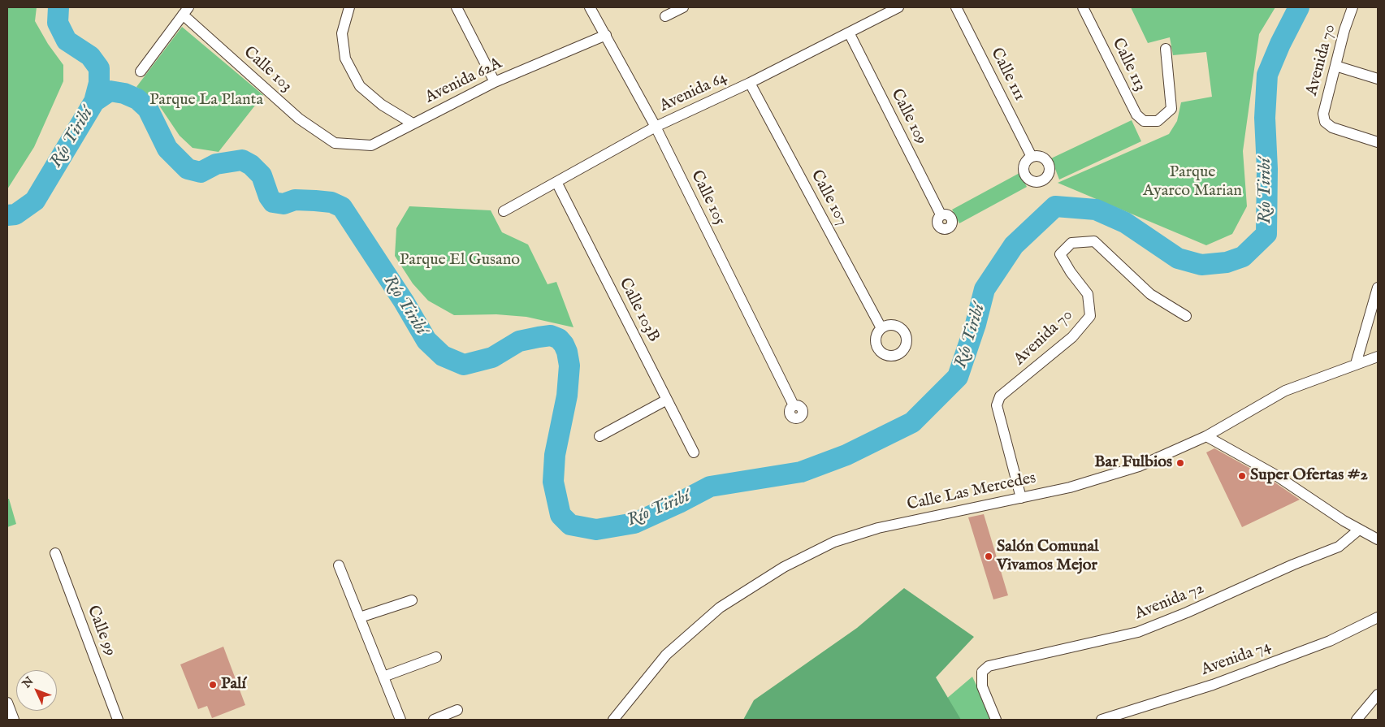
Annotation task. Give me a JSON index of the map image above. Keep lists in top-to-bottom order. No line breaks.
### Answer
{"streets":{"street":["Avenida 70","Calle 113","Calle 103","Calle 111","Avenida 62A","Avenida 64","Calle 109","Calle 105","Calle 107","Calle 103B","Calle Las Mercedes","Avenida 72","Calle 99","Avenida 74"]},"crossings":[["Avenida 70","Calle Las Mercedes"],["Calle 103","Avenida 62A"],["Avenida 62A","Calle 105"],["Avenida 64","Calle 109"],["Avenida 64","Calle 105"],["Avenida 64","Calle 107"],["Avenida 64","Calle 103B"]],"water":["Río Tiribí"],"parks":["Parque La Planta","Parque Ayarco Marian","Parque El Gusano"],"places":["Bar Fulbios","Super Ofertas #2","Salón Comunal Vivamos Mejor","Palí"],"north":"top left"}
